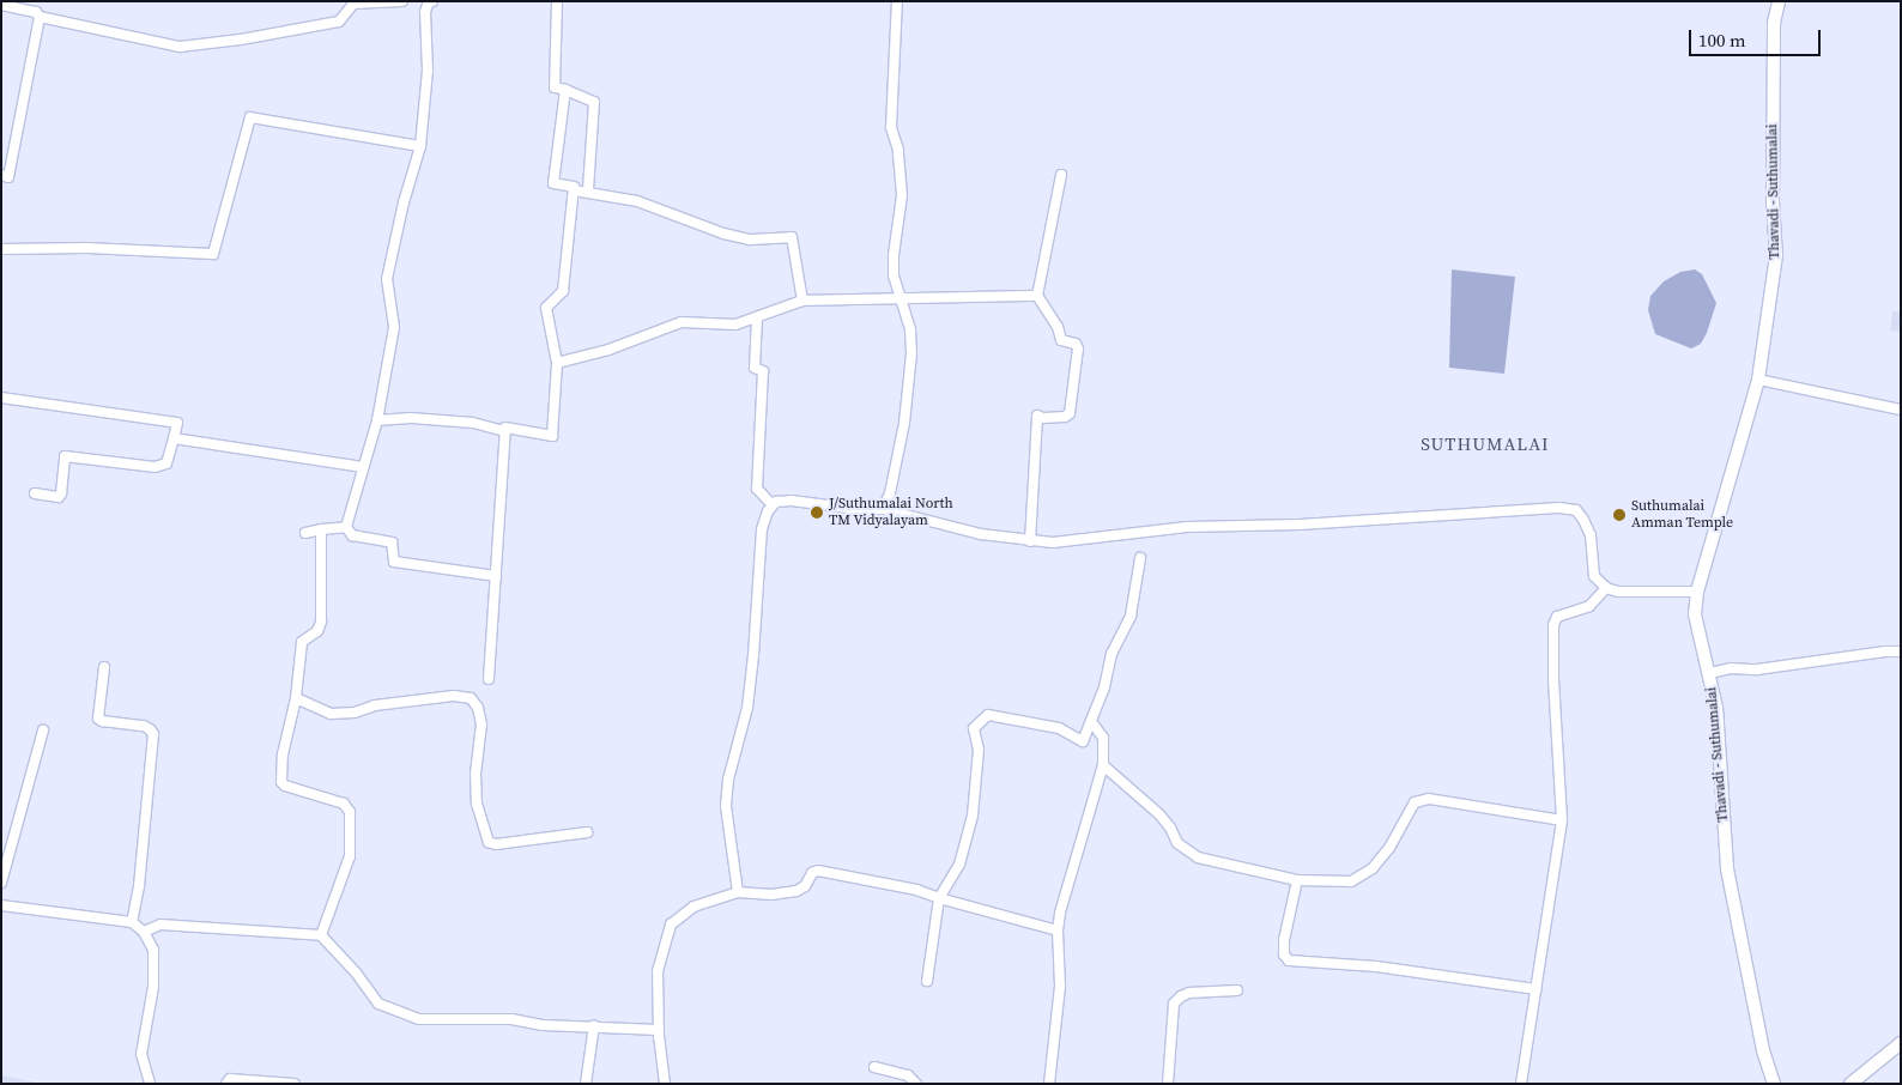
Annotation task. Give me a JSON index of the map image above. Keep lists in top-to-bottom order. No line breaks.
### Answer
{"streets":{"main road":["Thavadi - Suthumalai"]},"districts":["SUTHUMALAI"],"places":["J/Suthumalai North TM Vidyalayam","Suthumalai Amman Temple"],"scale_bar":"100 m"}
